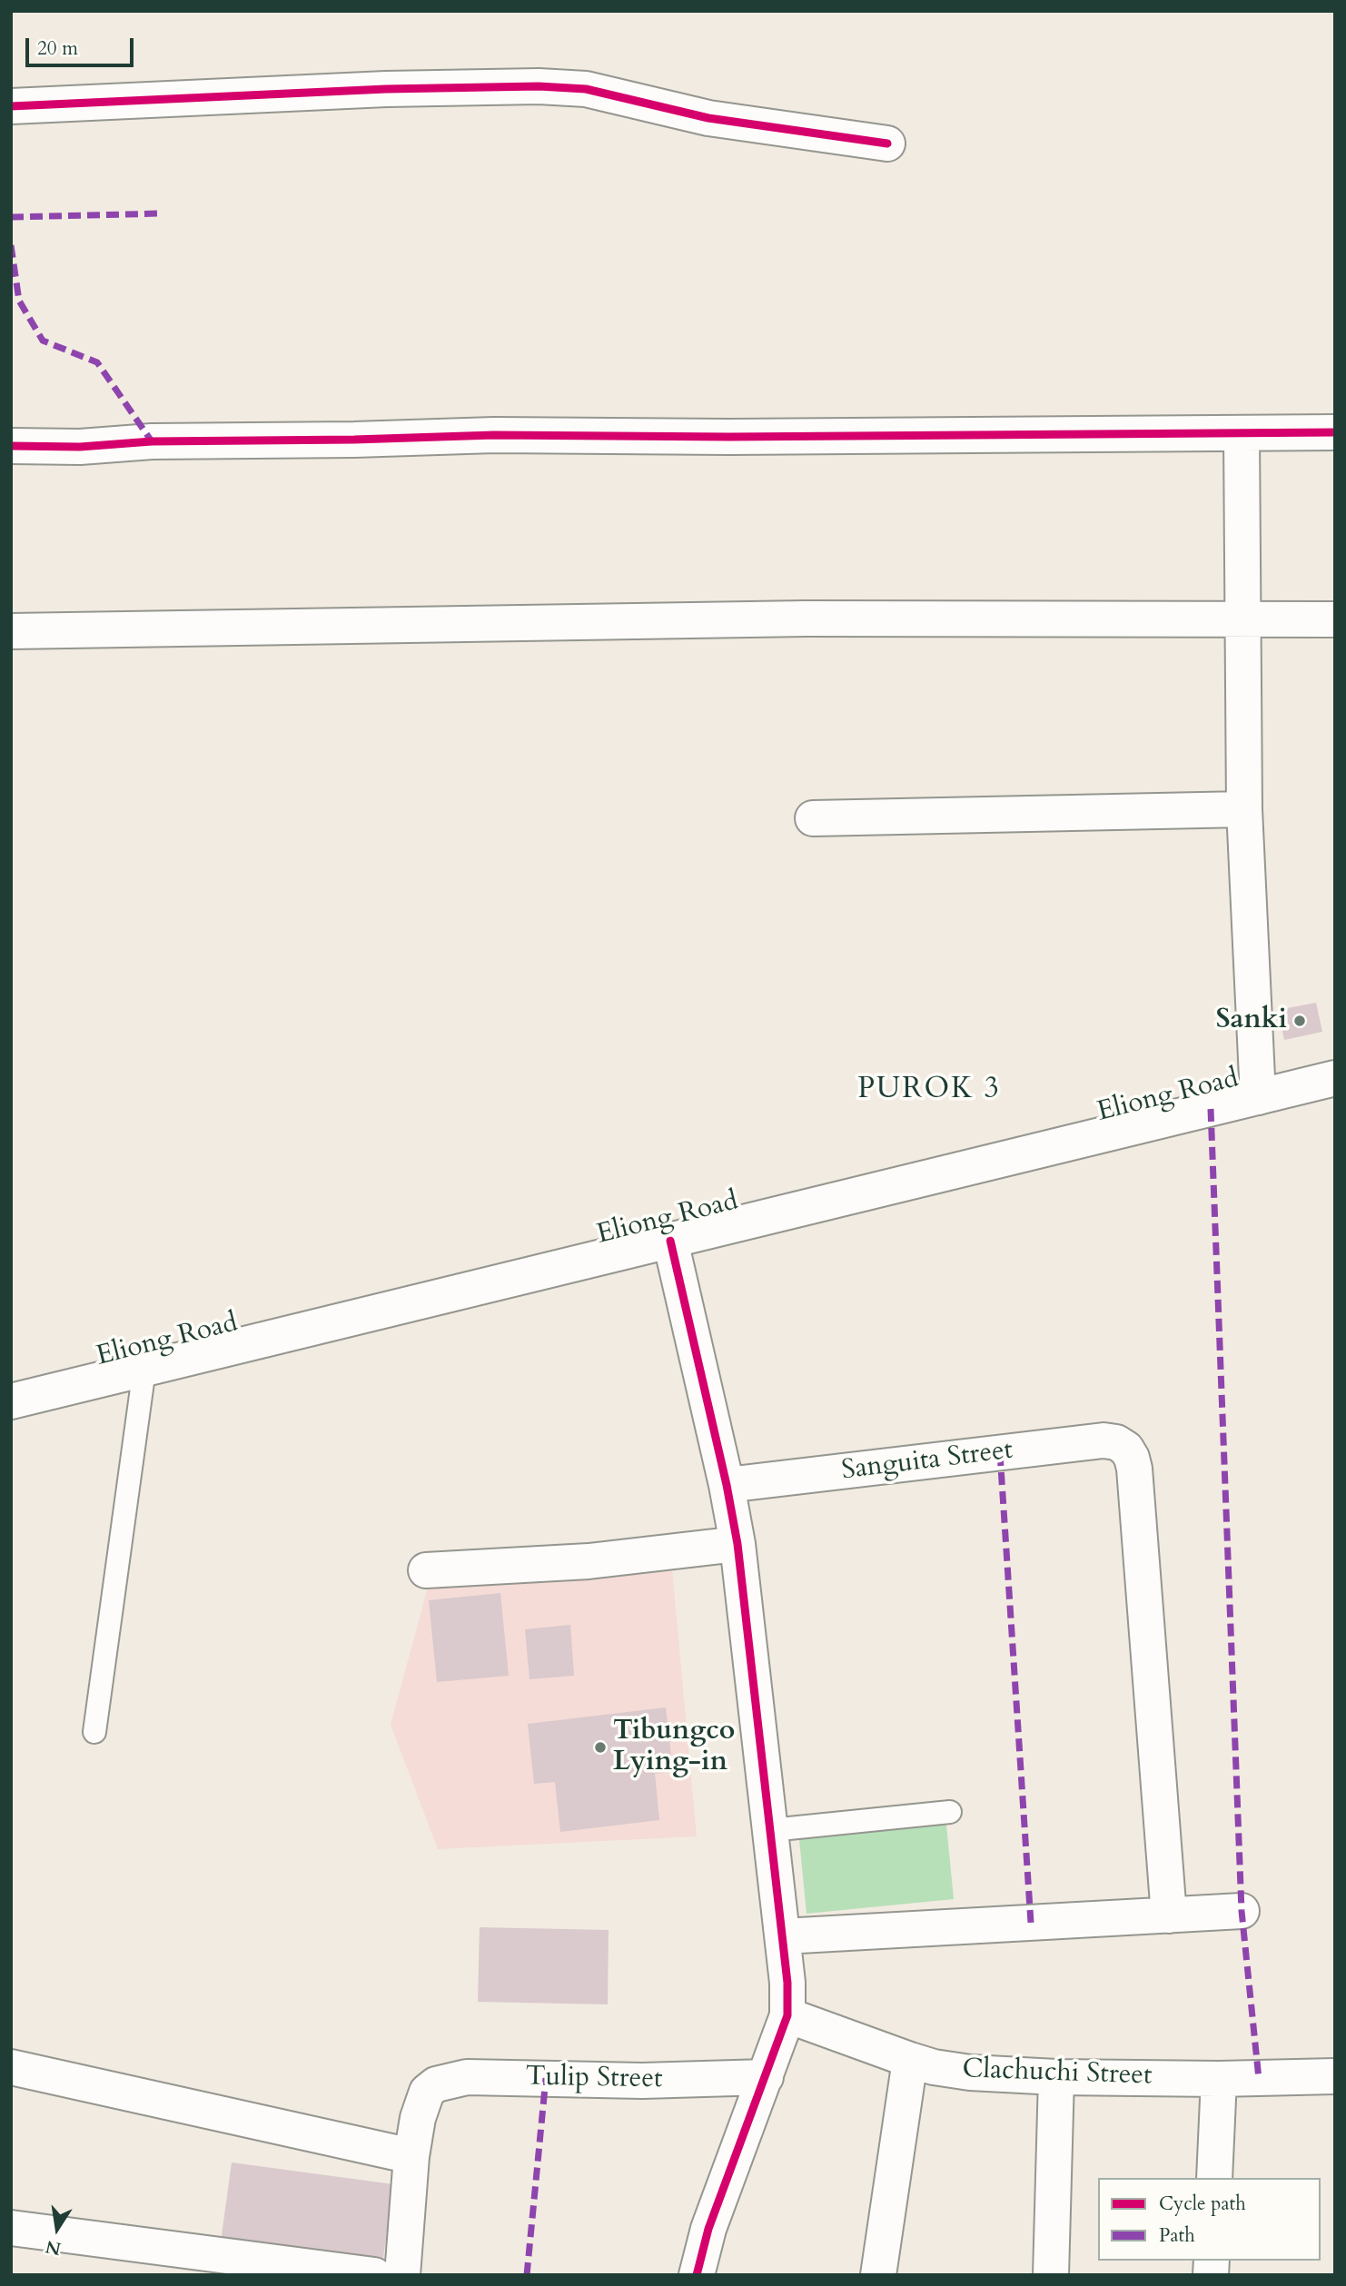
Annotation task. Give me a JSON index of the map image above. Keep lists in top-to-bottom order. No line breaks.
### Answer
{"streets":{"street":["Eliong Road","Sanguita Street","Clachuchi Street","Tulip Street"]},"districts":["PUROK 3"],"places":["Sanki","Tibungco Lying-in"],"legend":["Cycle path","Path"],"scale_bar":"20 m","north":"bottom"}
